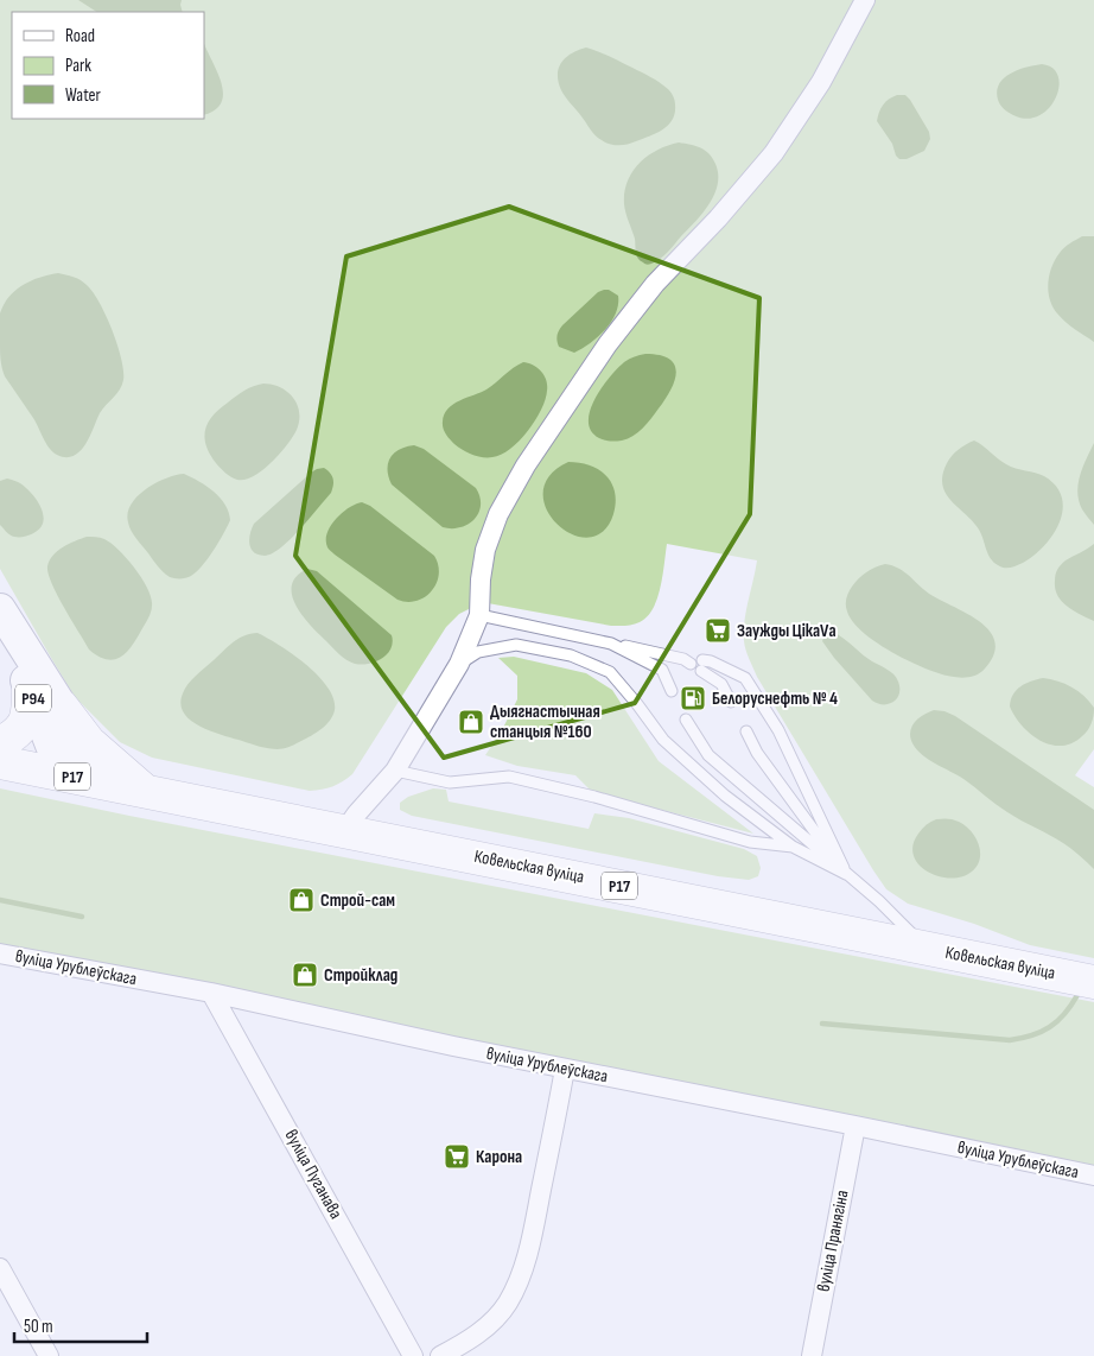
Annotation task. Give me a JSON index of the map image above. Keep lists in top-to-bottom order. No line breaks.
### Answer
{"streets":{"highway":["Р94","Р17","Ковельская вуліца"],"street":["вуліца Урублеўскага","вуліца Пуганава","вуліца Пранягіна"]},"crossings":[["Р94","Ковельская вуліца"],["вуліца Урублеўскага","вуліца Пуганава"],["вуліца Урублеўскага","вуліца Пранягіна"]],"places":{"supermarket":["Заужды ЦікаVа","Карона"],"fuel station":["Белоруснефть № 4"],"shop":["Дыягнастычная станцыя №160","Строй-сам","Стройклад"]},"legend":["Road","Park","Water"],"scale_bar":"50 m"}
